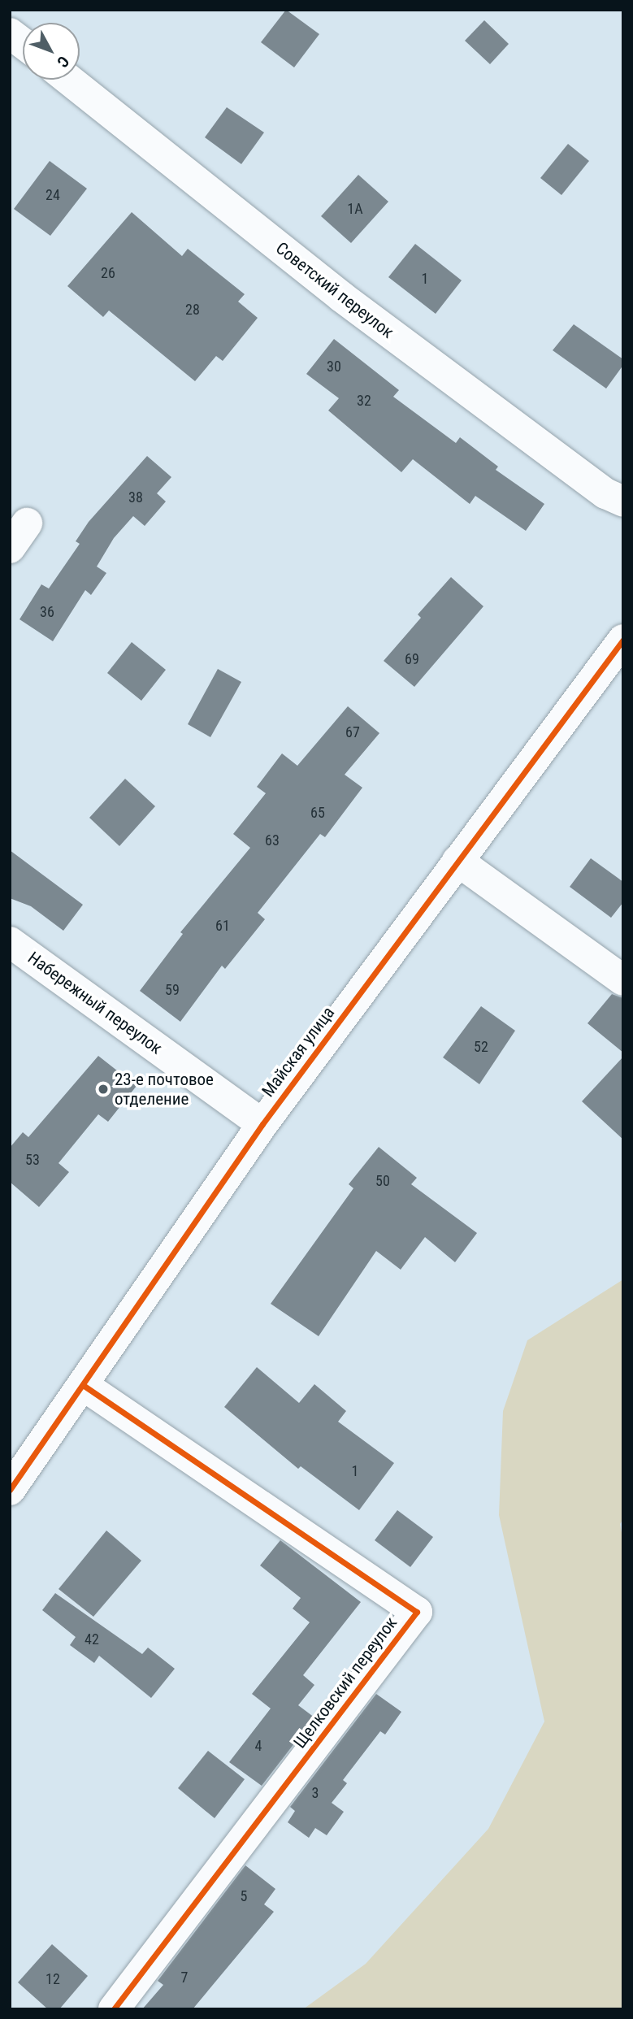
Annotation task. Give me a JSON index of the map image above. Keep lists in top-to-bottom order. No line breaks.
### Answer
{"streets":{"street":["Советский переулок","Набережный переулок","Майская улица","Щелковский переулок"]},"crossings":[["Набережный переулок","Майская улица"],["Майская улица","Щелковский переулок"]],"places":["23-е почтовое отделение"],"house_numbers":["24","1А","26","1","28","30","32","38","36","69","67","65","63","61","59","52","53","50","1","42","4","3","5","7","12"],"north":"bottom right"}
